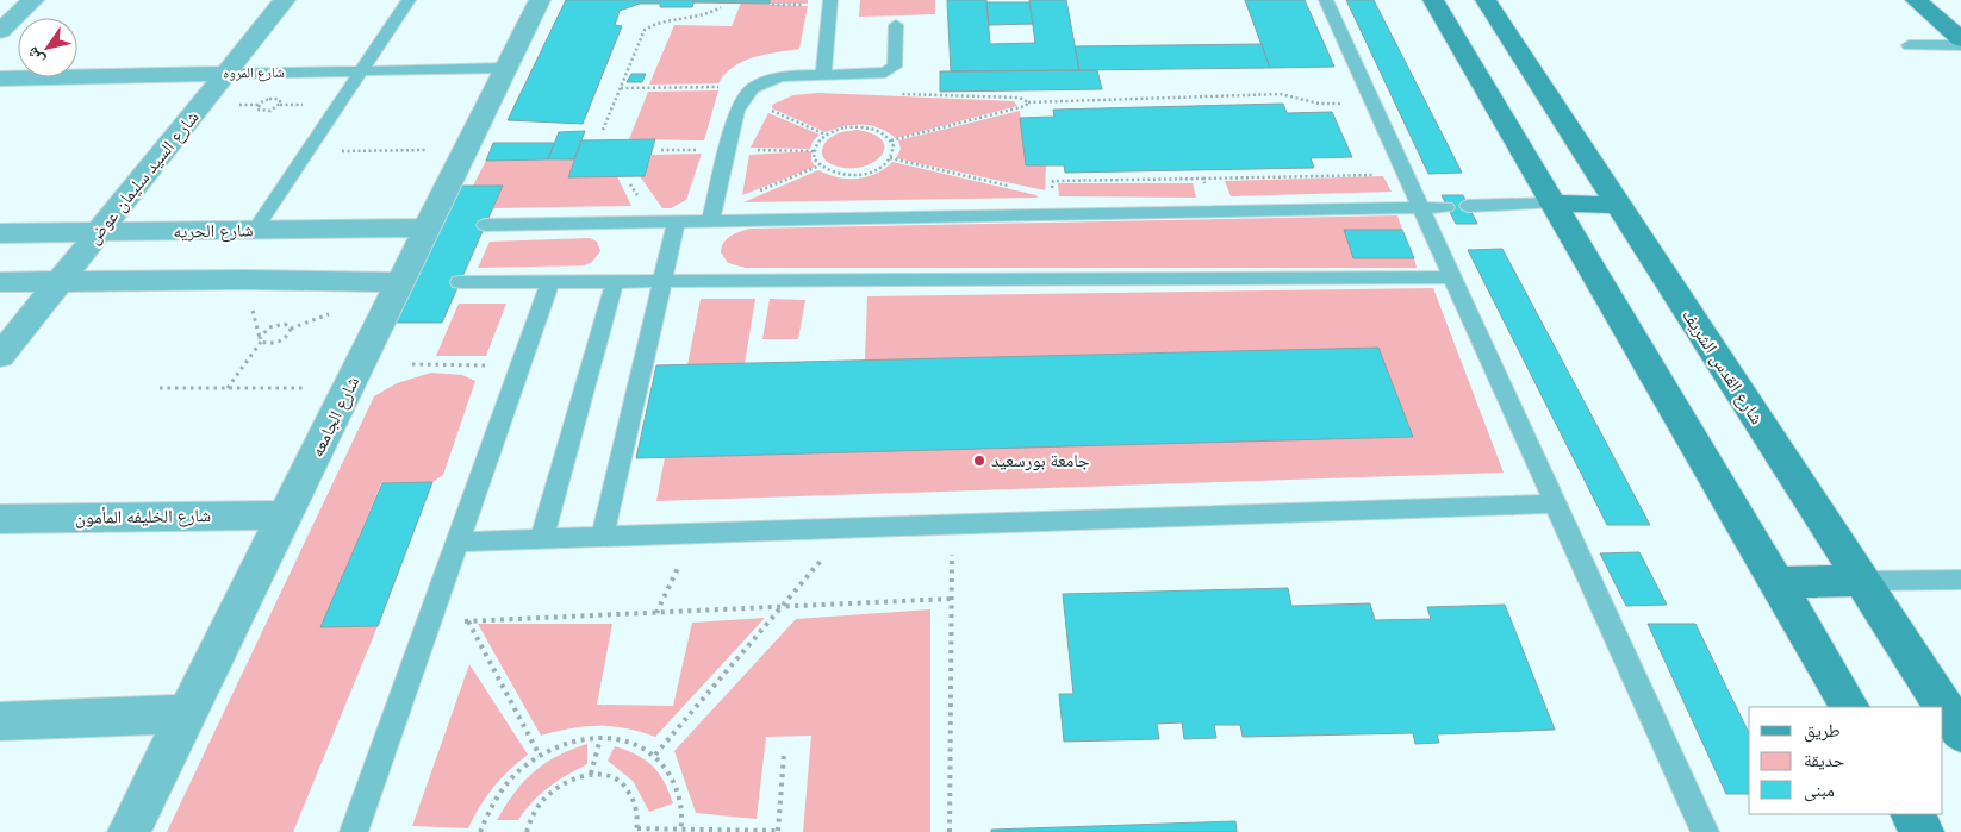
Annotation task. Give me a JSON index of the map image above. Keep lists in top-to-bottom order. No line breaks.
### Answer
{"streets":{"main road":["شارع القدس الشريف"],"street":["شارع المروه","شارع السيد سليمان عوض","شارع الحريه","شارع الجامعه","شارع الخليفه المأمون"]},"crossings":[["شارع المروه","شارع السيد سليمان عوض"],["شارع المروه","شارع الجامعه"],["شارع السيد سليمان عوض","شارع الحريه"],["شارع الحريه","شارع الجامعه"],["شارع الجامعه","شارع الخليفه المأمون"]],"places":["جامعة بورسعيد"],"legend":["طريق","حديقة","مبنى"],"north":"bottom left"}
